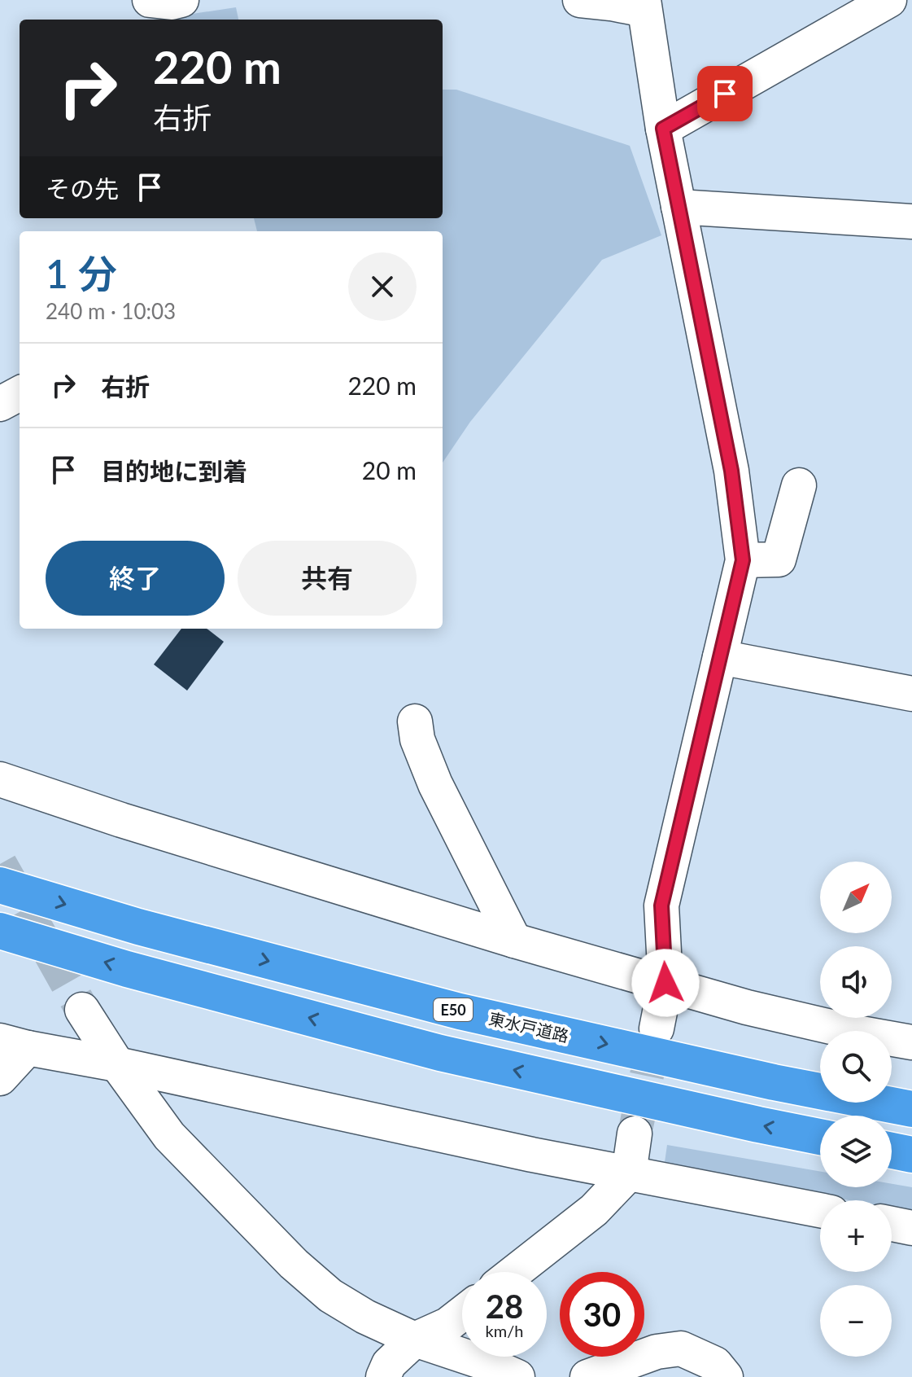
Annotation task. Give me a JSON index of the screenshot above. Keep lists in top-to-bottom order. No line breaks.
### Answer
{"streets":{"highway":["E50","東水戸道路"]},"north":"top right","page":{"turn":["220 m","右折"],"then":"その先","heading":["1 分","240 m · 10:03"],"list":[{"name":"右折","value":"220 m"},{"name":"目的地に到着","value":"20 m"}],"buttons":["終了","共有"],"map_buttons":["+","−"],"speed":"28 km/h","limit":"30"}}
